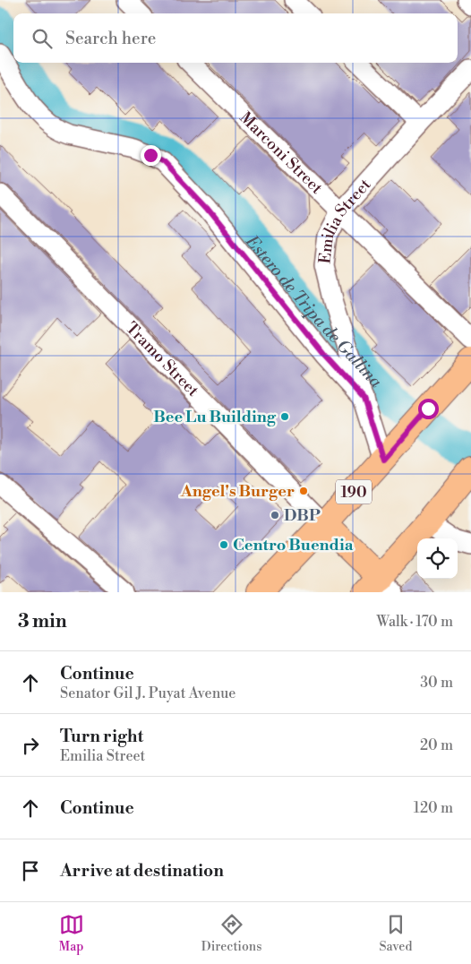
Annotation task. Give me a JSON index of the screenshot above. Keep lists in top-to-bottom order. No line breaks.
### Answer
{"streets":{"main road":["190"],"street":["Marconi Street","Emilia Street","Tramo Street"]},"crossings":[["Marconi Street","Emilia Street"],["Emilia Street","190"],["Tramo Street","190"]],"water":["Estero de Tripa de Gallina"],"places":["Bee Lu Building","Angel's Burger","DBP","Centro Buendia"],"page":{"search":"Search here","heading":["3 min","Walk · 170 m"],"list":[["Continue","Senator Gil J. Puyat Avenue","30 m"],["Turn right","Emilia Street","20 m"],["Continue","120 m"],"Arrive at destination"],"nav":["Map","Directions","Saved"]}}
